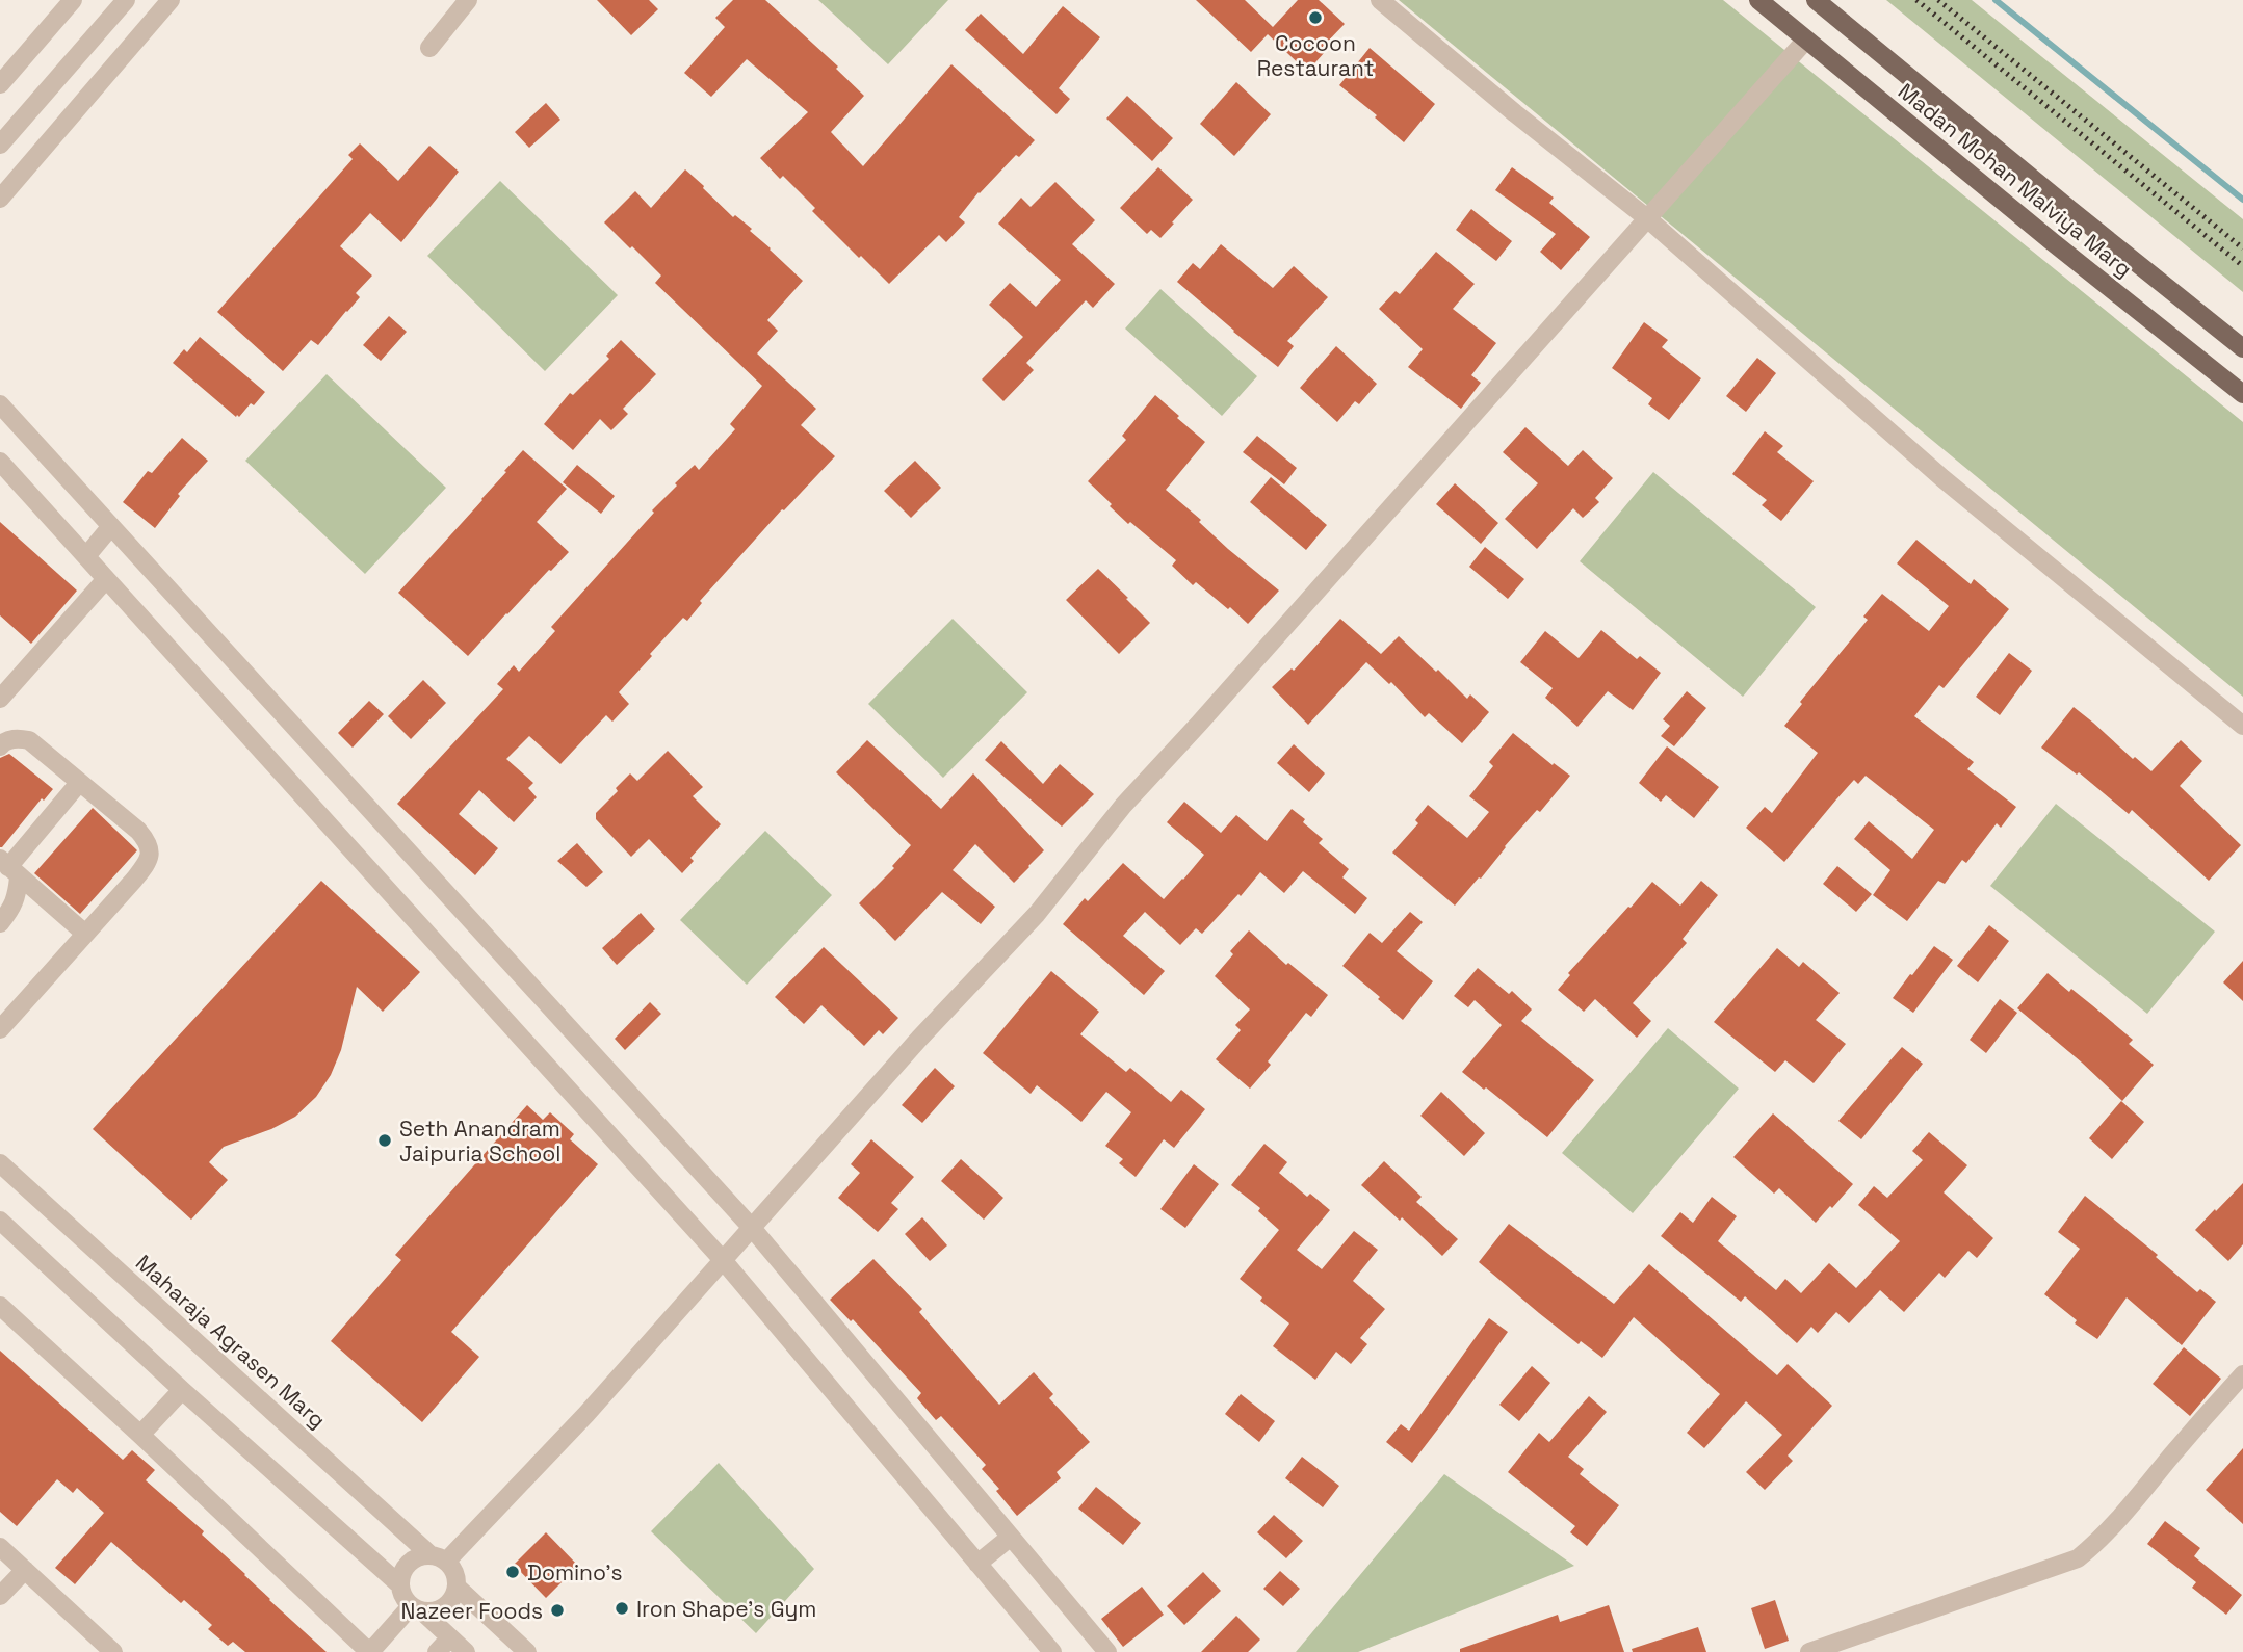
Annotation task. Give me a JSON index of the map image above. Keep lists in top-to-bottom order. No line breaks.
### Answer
{"streets":{"main road":["Madan Mohan Malviya Marg"],"street":["Maharaja Agrasen Marg"]},"places":["Cocoon Restaurant","Seth Anandram Jaipuria School","Domino's","Iron Shape's Gym","Nazeer Foods"]}
